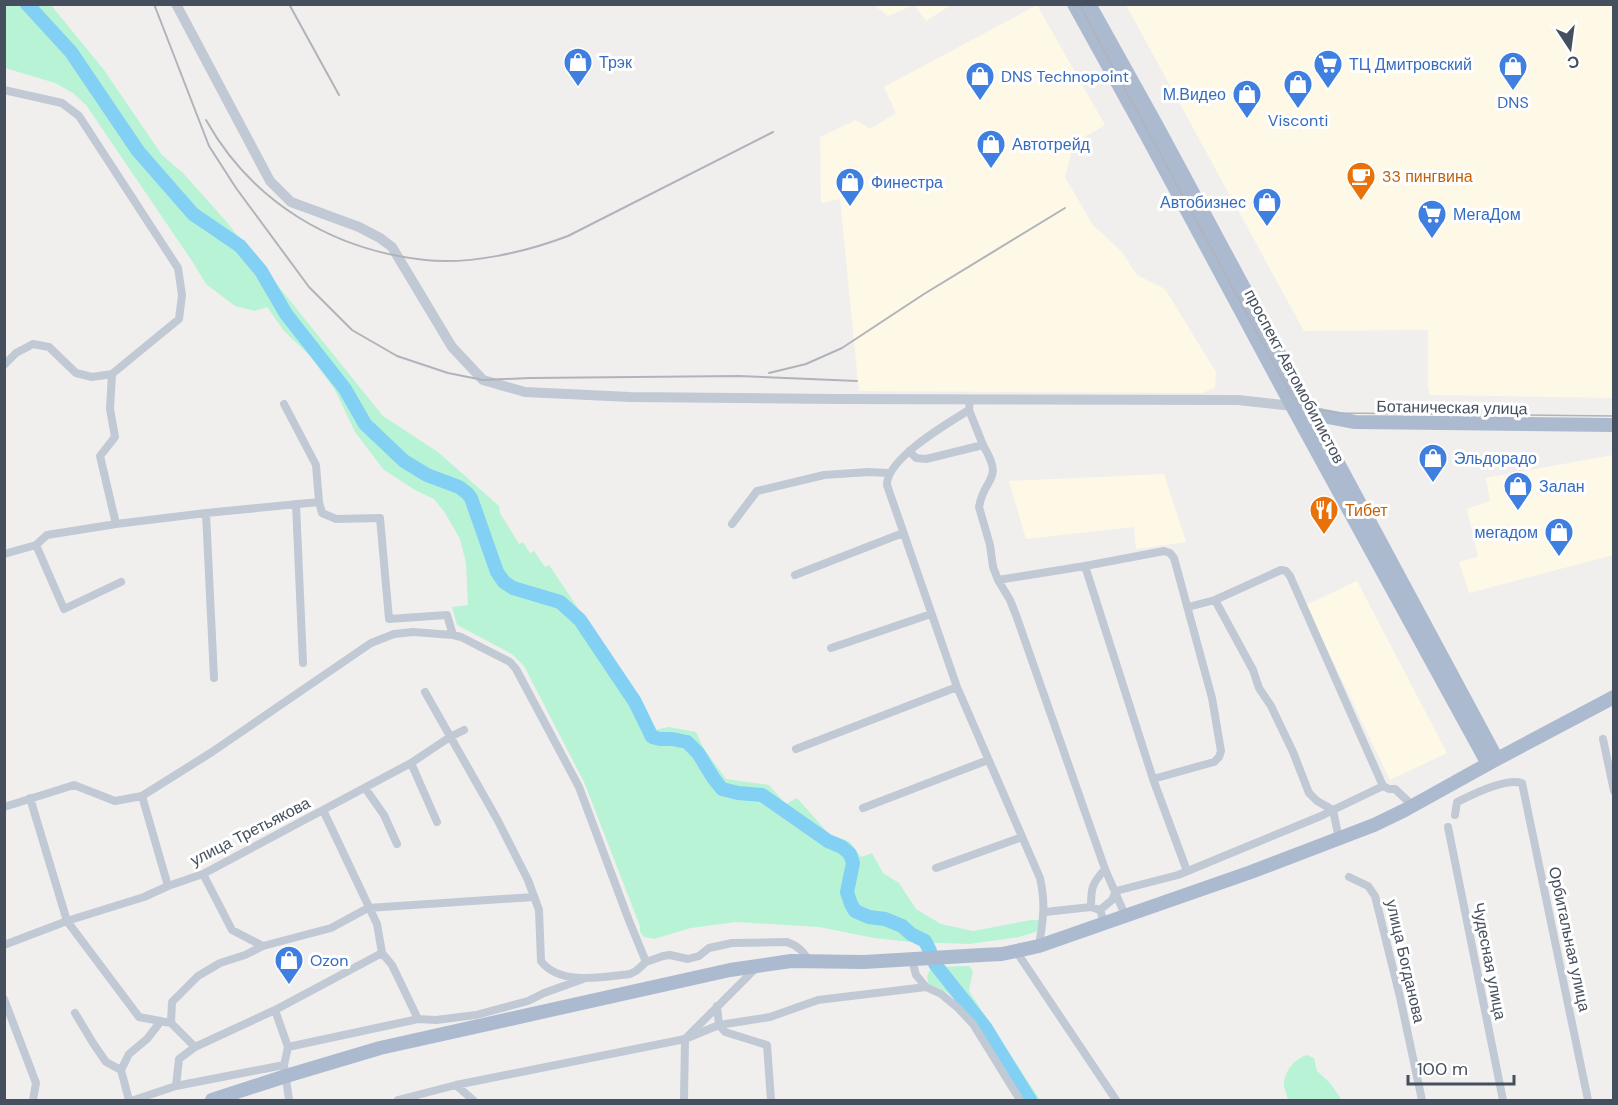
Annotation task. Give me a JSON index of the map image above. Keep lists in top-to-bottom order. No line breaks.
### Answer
{"streets":{"main road":["проспект Автомобилистов","Ботаническая улица"],"street":["улица Третьякова","Орбитальная улица","улица Богданова","Чудесная улица"]},"crossings":[["проспект Автомобилистов","Ботаническая улица"]],"places":{"shop":["Трэк","DNS","DNS Technopoint","Visconti","М.Видео","Автотрейд","Финестра","Автобизнес","Эльдорадо","Залан","мегадом","Ozon"],"supermarket":["ТЦ Дмитровский","МегаДом"],"cafe":["33 пингвина"],"restaurant":["Тибет"]},"scale_bar":"100 m","north":"bottom"}
